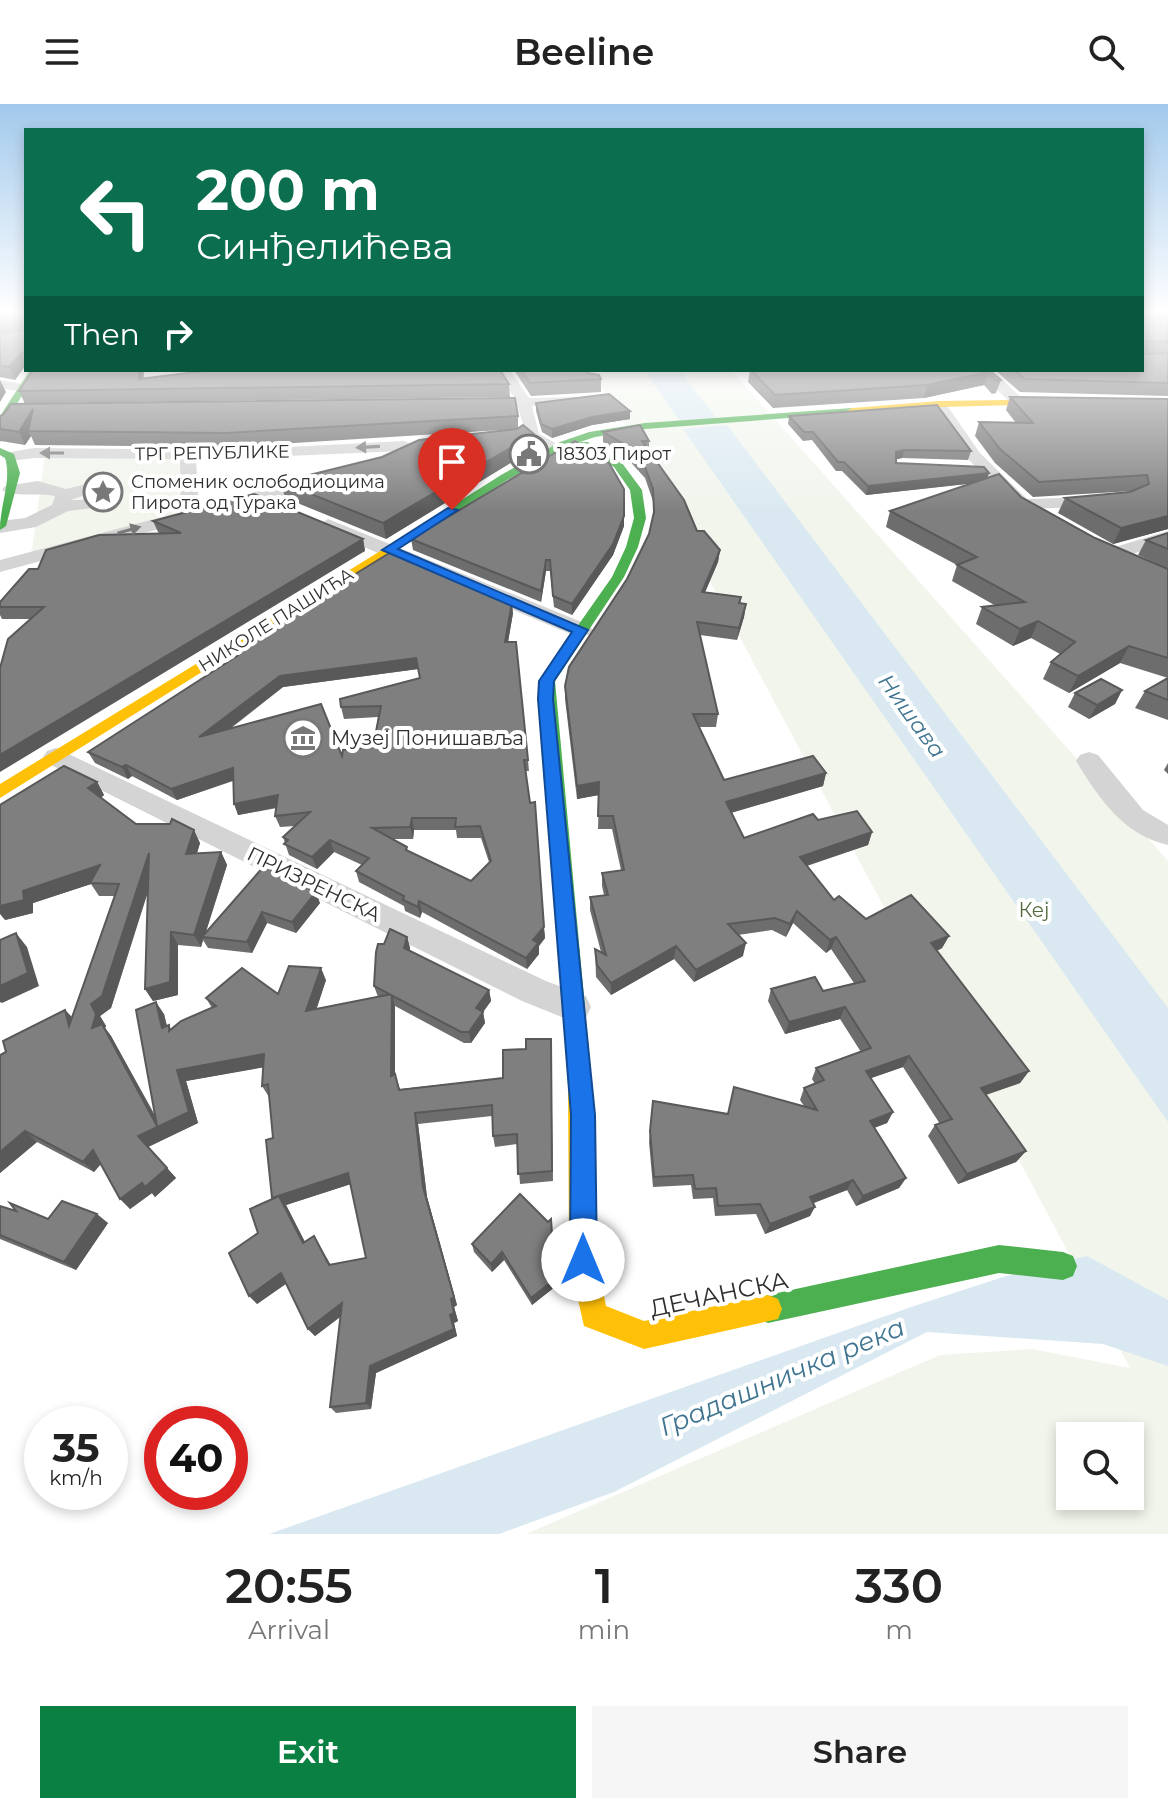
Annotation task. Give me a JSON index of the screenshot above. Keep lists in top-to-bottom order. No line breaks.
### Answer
{"streets":{"street":["ТРГ РЕПУБЛИКЕ","НИКОЛЕ ПАШИЋА","ПРИЗРЕНСКА","ДЕЧАНСКА"]},"crossings":[["НИКОЛЕ ПАШИЋА","ПРИЗРЕНСКА"],["ПРИЗРЕНСКА","ДЕЧАНСКА"]],"water":["Нишава","Градашничка река"],"parks":["Кеј"],"places":{"public building":["18303 Пирот"],"place":["Споменик ослободиоцима Пирота од Турака"],"museum":["Музеј Понишавља"]},"page":{"header":"Beeline","turn":["200 m","Синђелићева"],"then":"Then","speed":"35 km/h","limit":"40","eta":["20:55","Arrival","1","min","330","m"],"buttons":["Exit","Share"]}}
